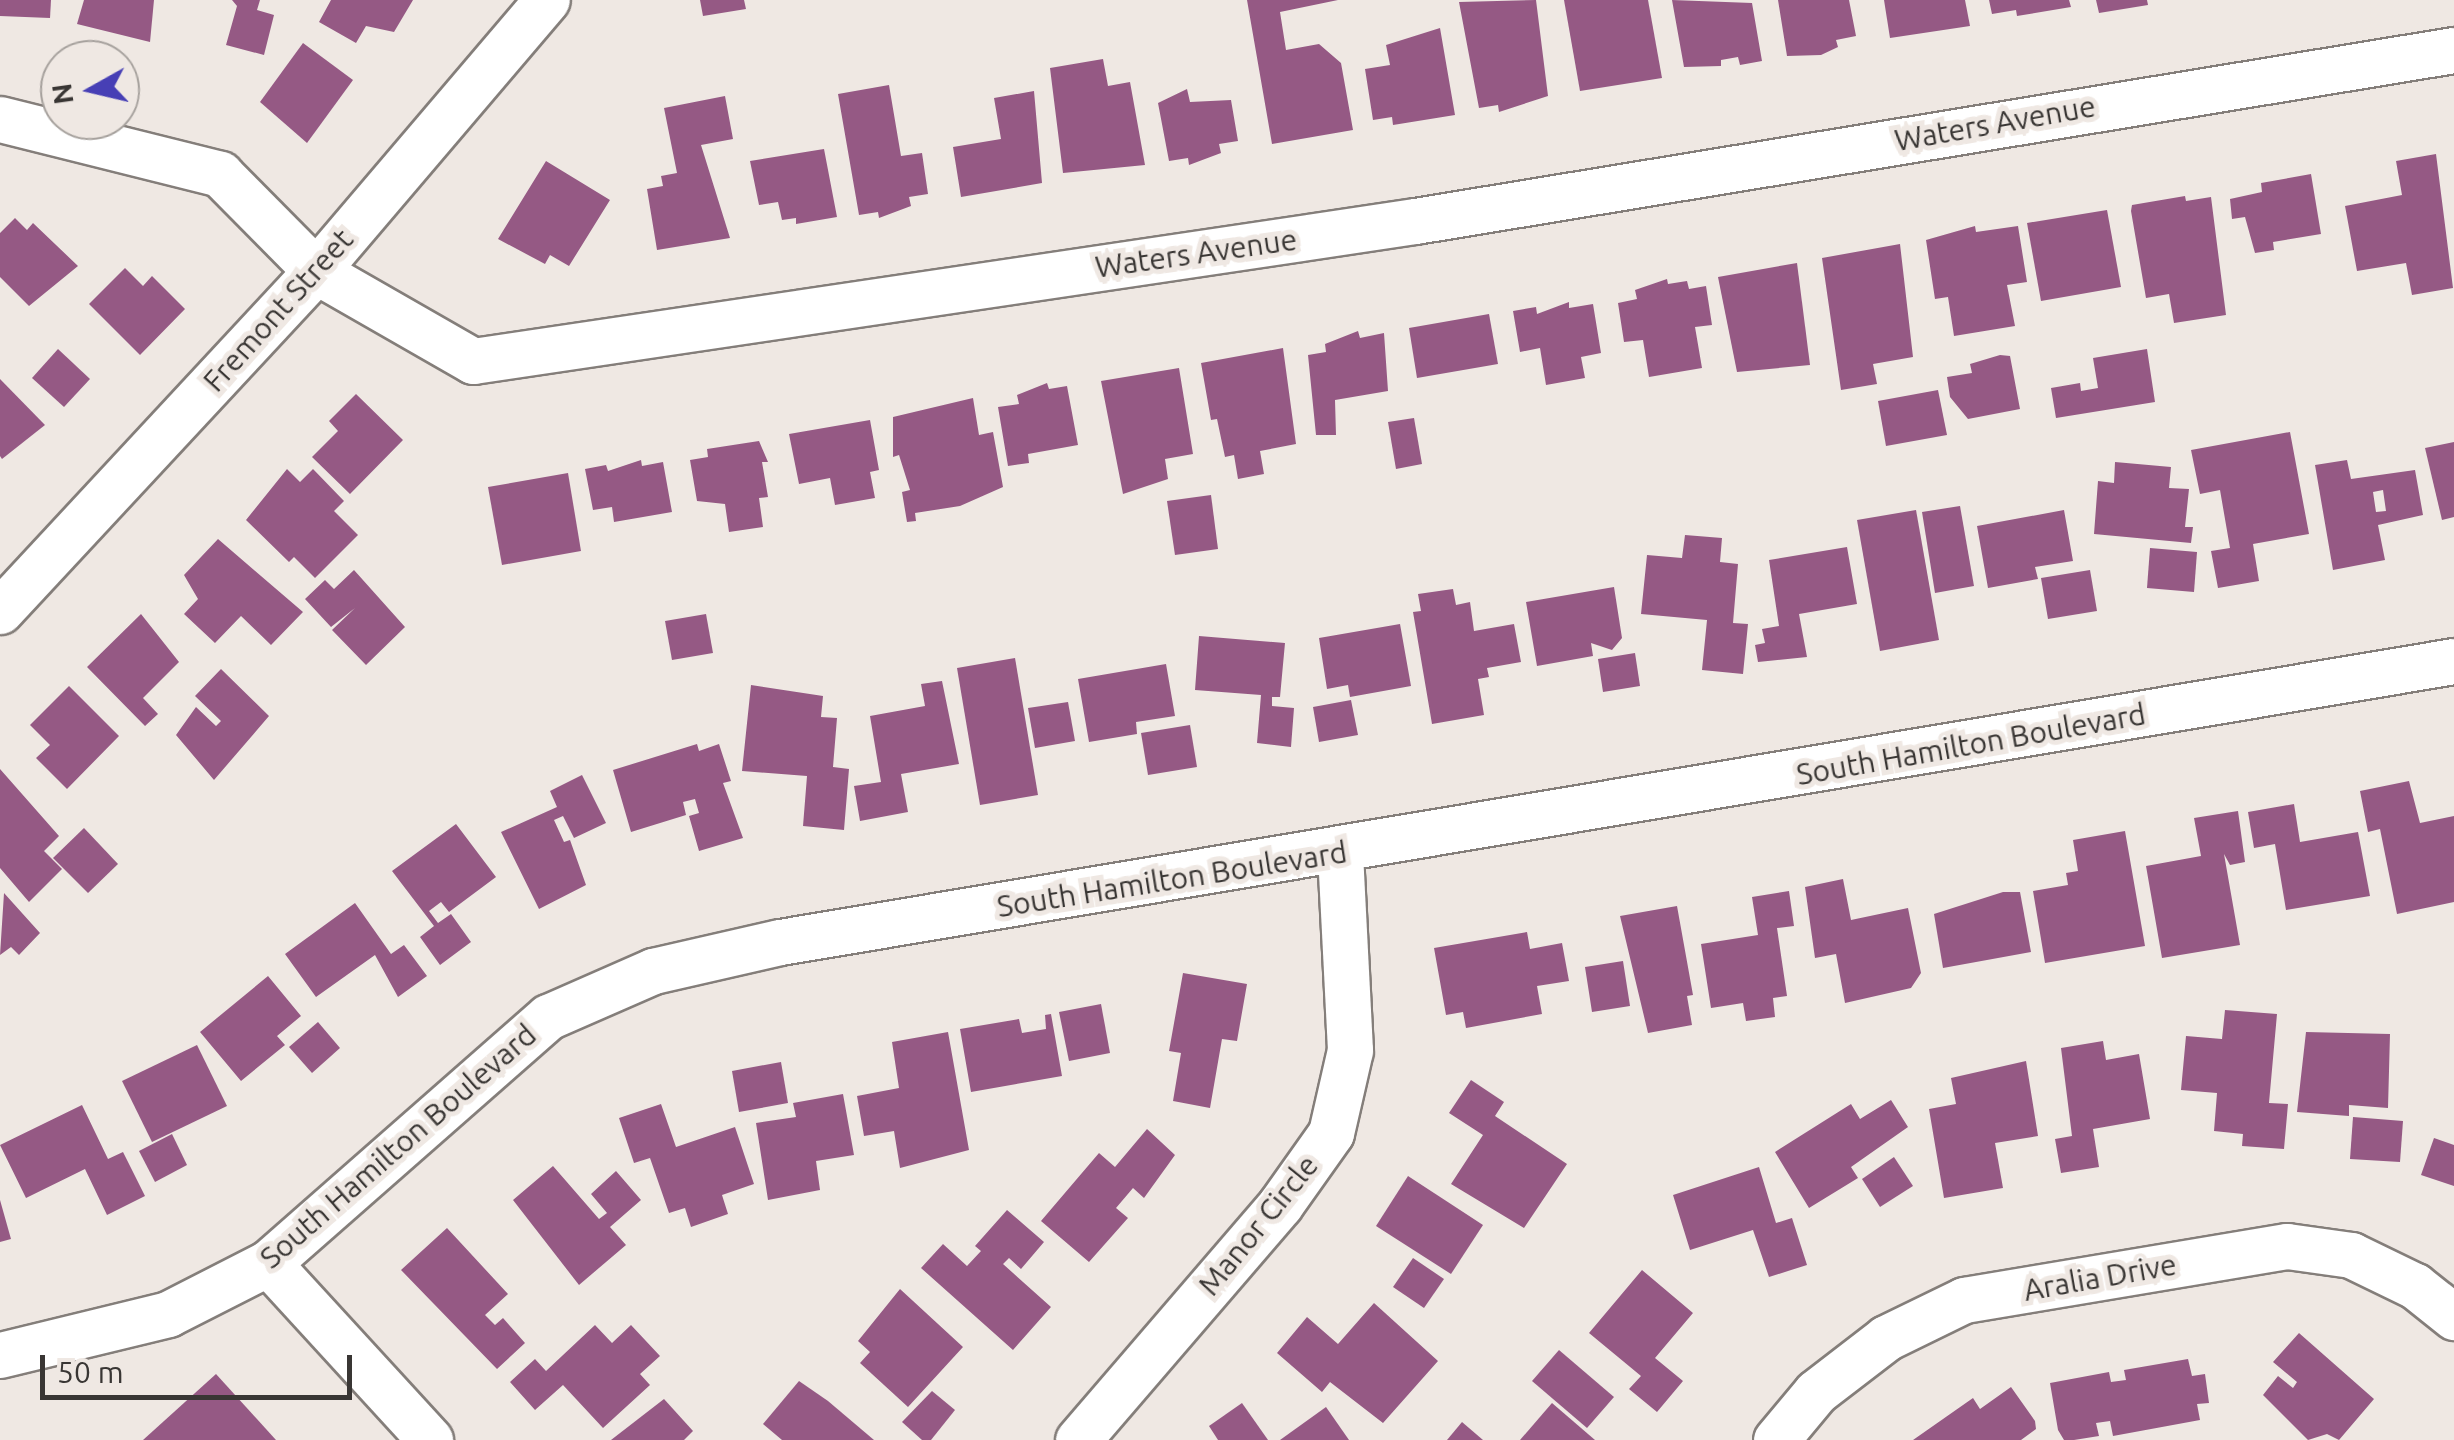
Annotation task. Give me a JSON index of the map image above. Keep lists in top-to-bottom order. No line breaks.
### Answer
{"streets":{"street":["Waters Avenue","Fremont Street","South Hamilton Boulevard","Manor Circle","Aralia Drive"]},"crossings":[["Waters Avenue","Fremont Street"],["South Hamilton Boulevard","Manor Circle"]],"scale_bar":"50 m","north":"left"}
